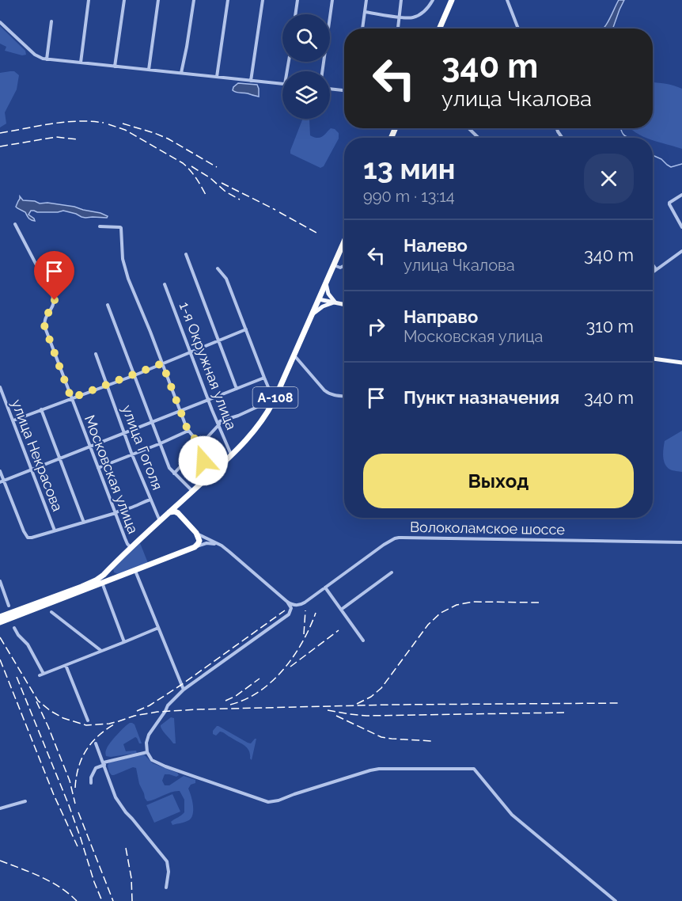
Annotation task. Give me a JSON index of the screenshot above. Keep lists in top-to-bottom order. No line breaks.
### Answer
{"streets":{"highway":["А-108"],"street":["1-я Окружная улица","улица Гоголя","улица Некрасова","Московская улица","Волоколамское шоссе"]},"crossings":[["1-я Окружная улица","А-108"],["А-108","улица Гоголя"],["А-108","Московская улица"]],"page":{"turn":["340 m","улица Чкалова"],"heading":["13 мин","990 m · 13:14"],"list":[{"name":"Налево","note":"улица Чкалова","value":"340 m"},{"name":"Направо","note":"Московская улица","value":"310 m"},{"name":"Пункт назначения","value":"340 m"}],"buttons":"Выход"}}
